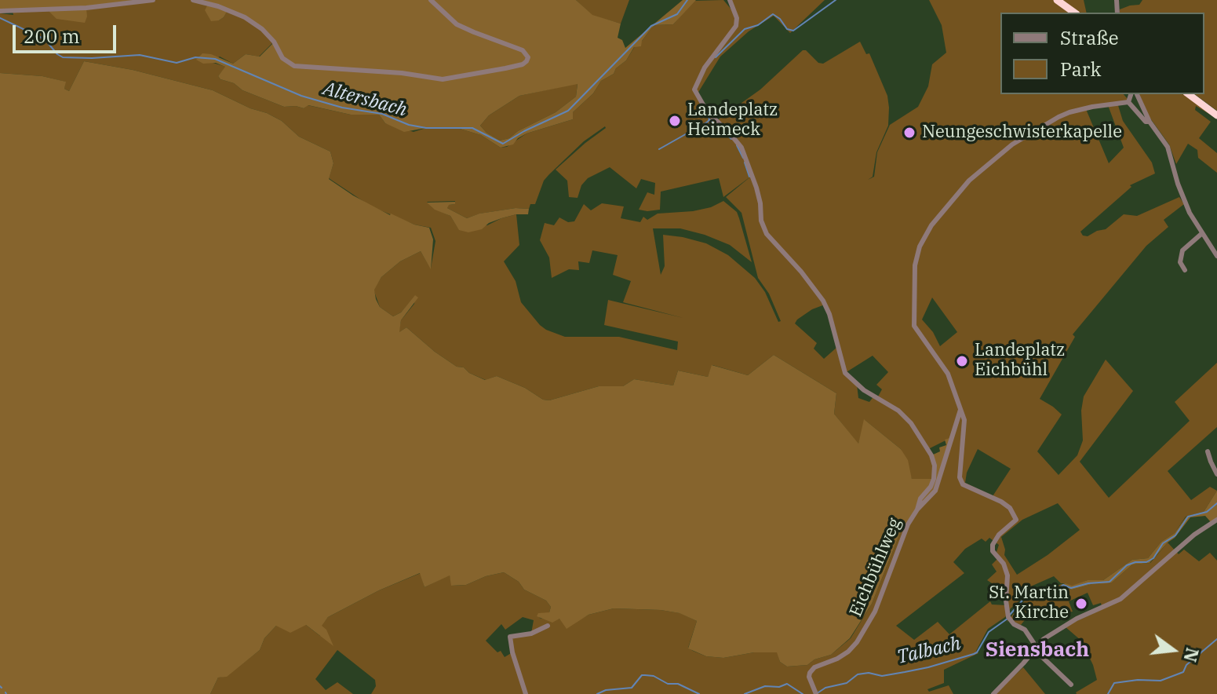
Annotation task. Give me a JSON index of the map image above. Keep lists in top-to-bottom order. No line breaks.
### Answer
{"streets":{"street":["Eichbühlweg"]},"districts":["Siensbach"],"water":["Altersbach","Talbach"],"places":["Landeplatz Heimeck","Neungeschwisterkapelle","Landeplatz Eichbühl","St. Martin Kirche"],"legend":["Straße","Park"],"scale_bar":"200 m","north":"right"}
